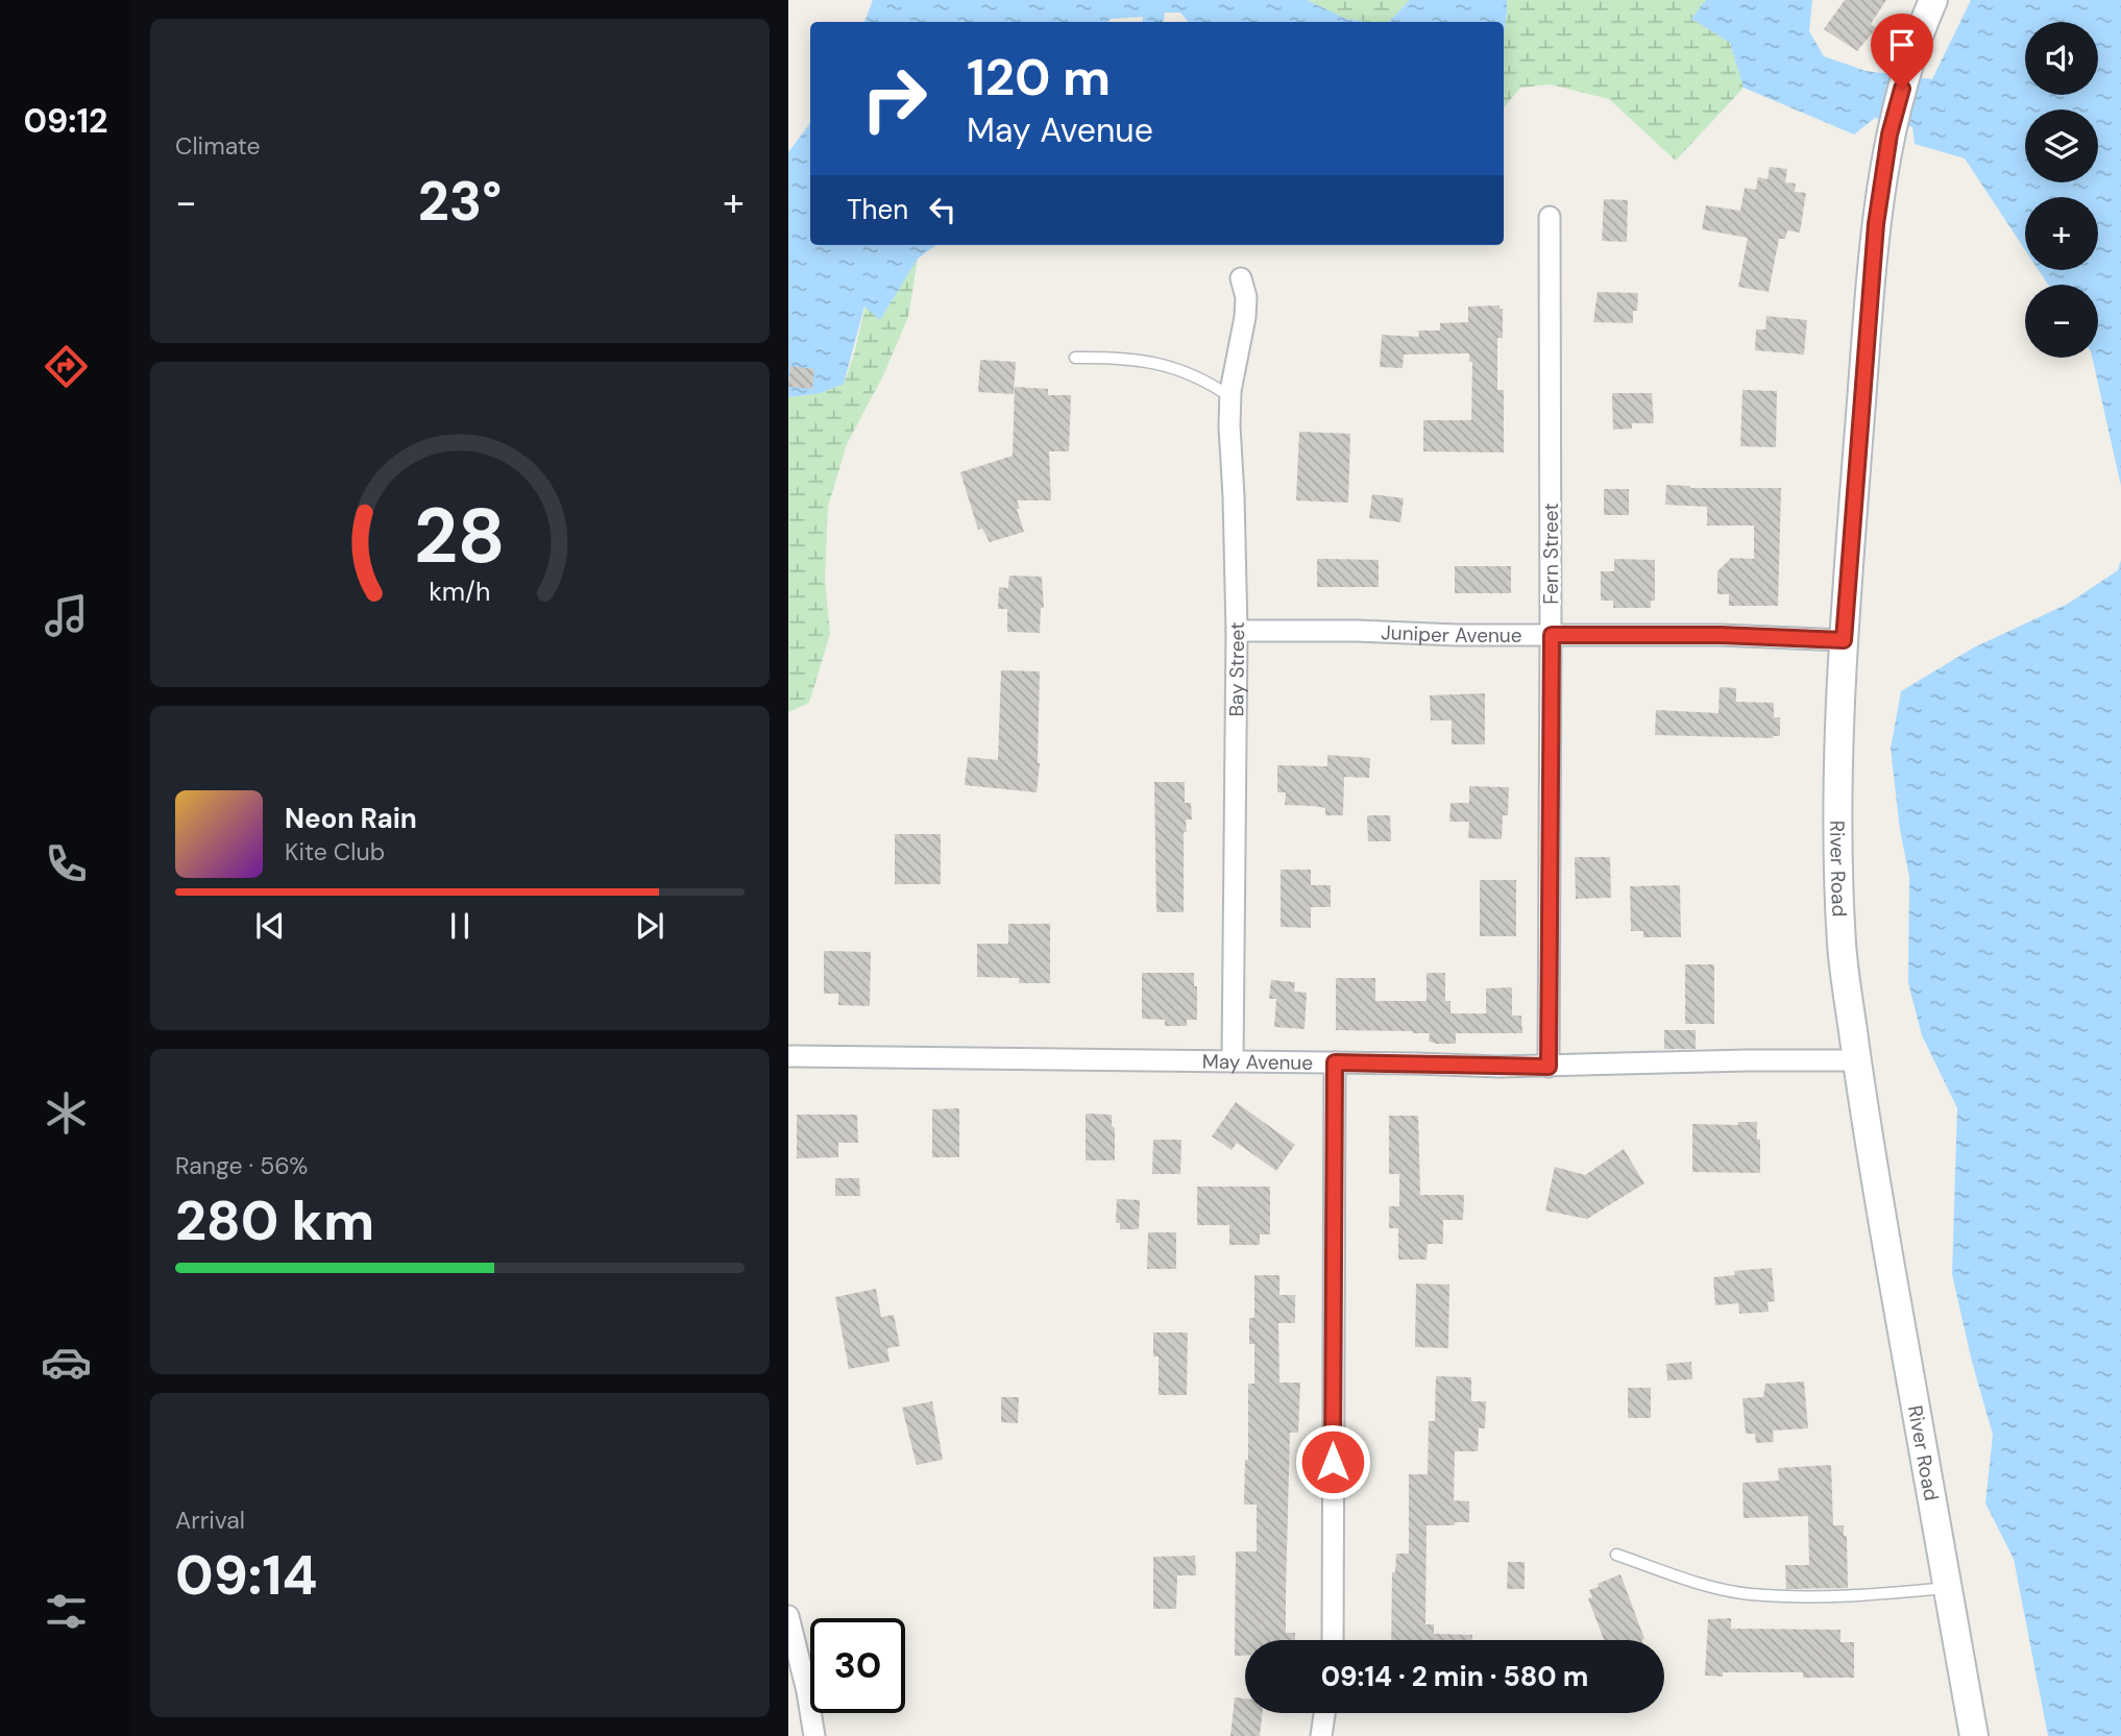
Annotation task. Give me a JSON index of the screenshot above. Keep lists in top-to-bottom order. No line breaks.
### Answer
{"streets":{"street":["Fern Street","Juniper Avenue","Bay Street","River Road","May Avenue"]},"crossings":[["Fern Street","Juniper Avenue"],["Fern Street","May Avenue"],["Juniper Avenue","Bay Street"],["Juniper Avenue","River Road"],["Bay Street","May Avenue"],["River Road","May Avenue"]],"page":{"tabs":"09:12","tile":["Climate",["Range · 56%","280 km"],["Arrival","09:14"]],"map_buttons":["+","−"],"turn":["120 m","May Avenue"],"heat":["−","23°","+"],"then":"Then","song":["Neon Rain","Kite Club"],"limit":"30","trip":"09:14 · 2 min · 580 m","gauge":["28","km/h"]}}
